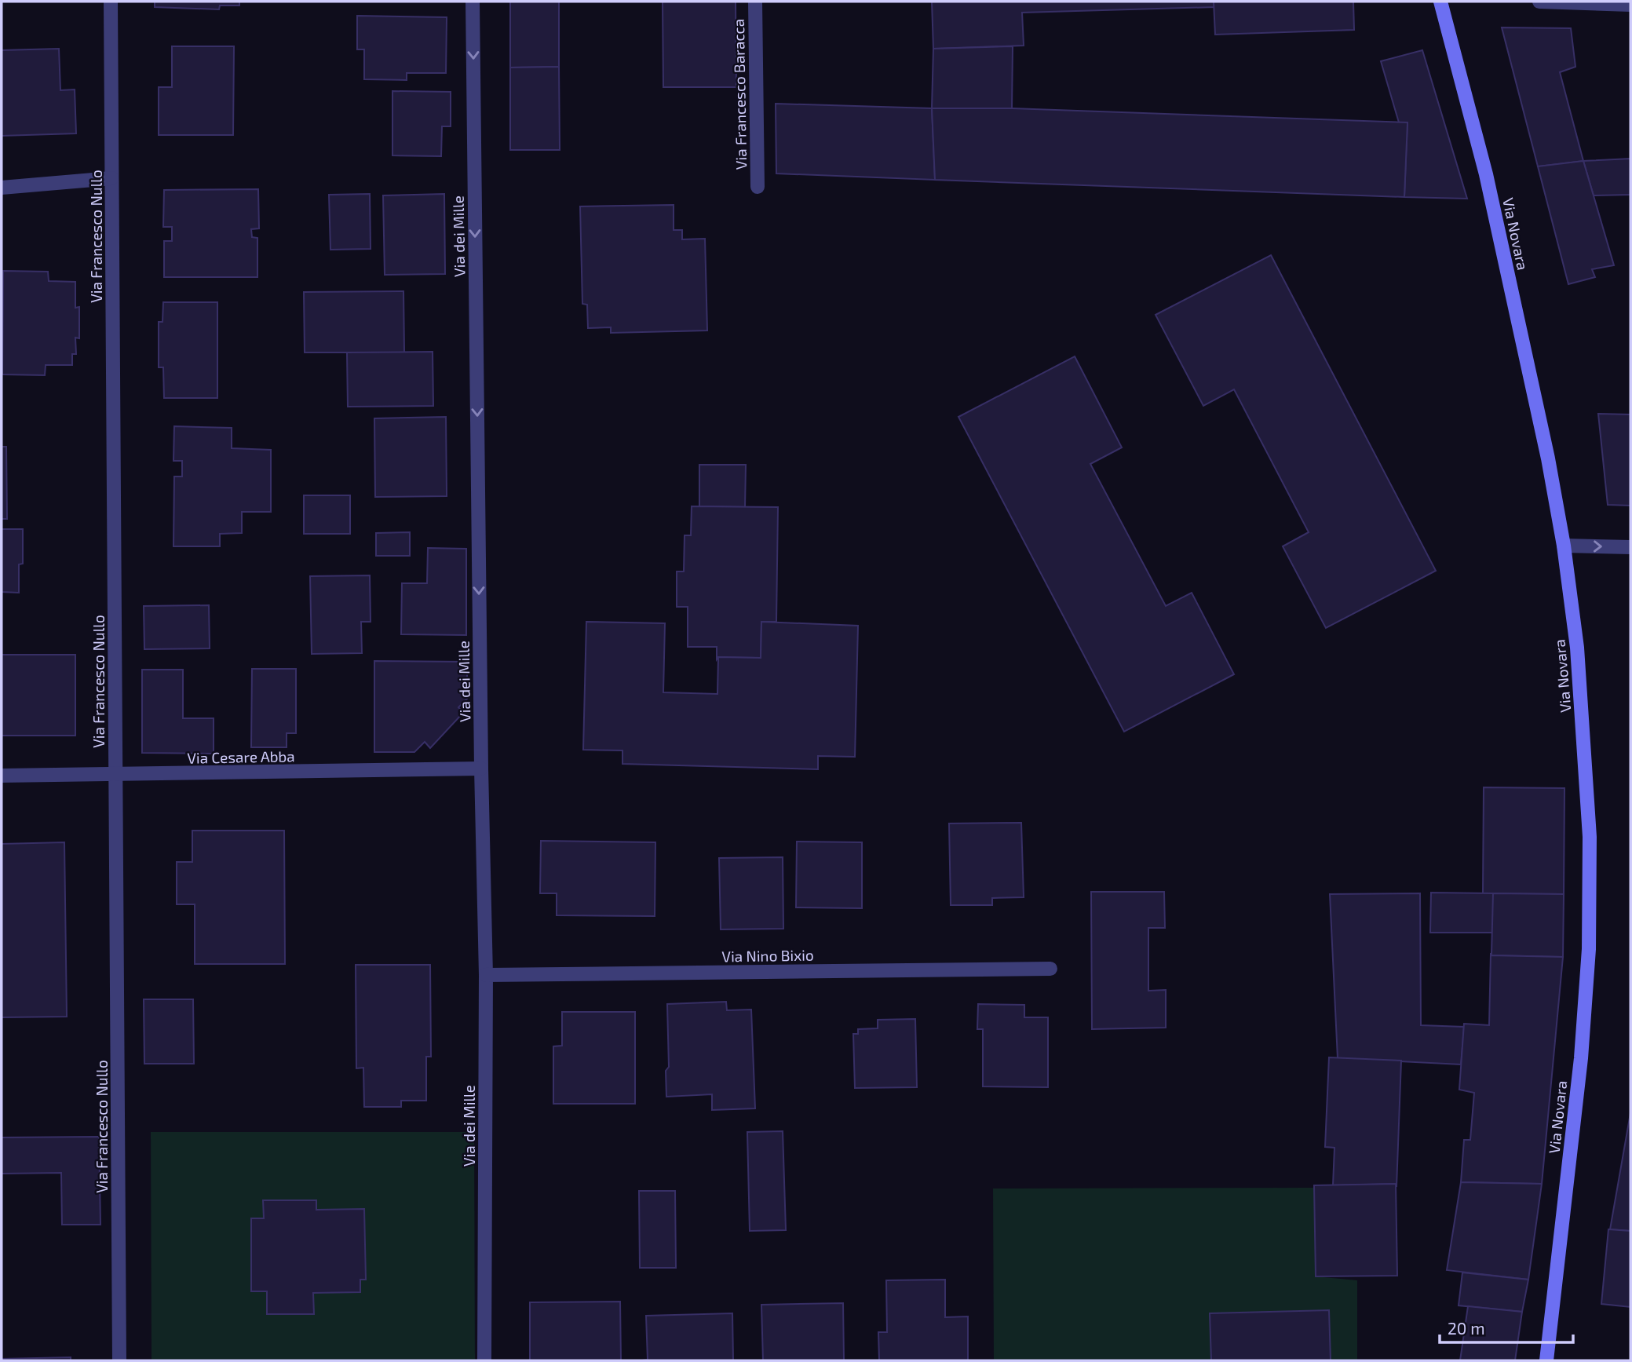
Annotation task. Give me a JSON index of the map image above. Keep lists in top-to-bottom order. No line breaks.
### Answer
{"streets":{"street":["Via Francesco Baracca","Via Novara","Via Francesco Nullo","Via dei Mille","Via Cesare Abba","Via Nino Bixio"]},"crossings":[["Via Francesco Nullo","Via Cesare Abba"],["Via dei Mille","Via Cesare Abba"],["Via dei Mille","Via Nino Bixio"]],"one_way":["Via dei Mille"],"scale_bar":"20 m"}
